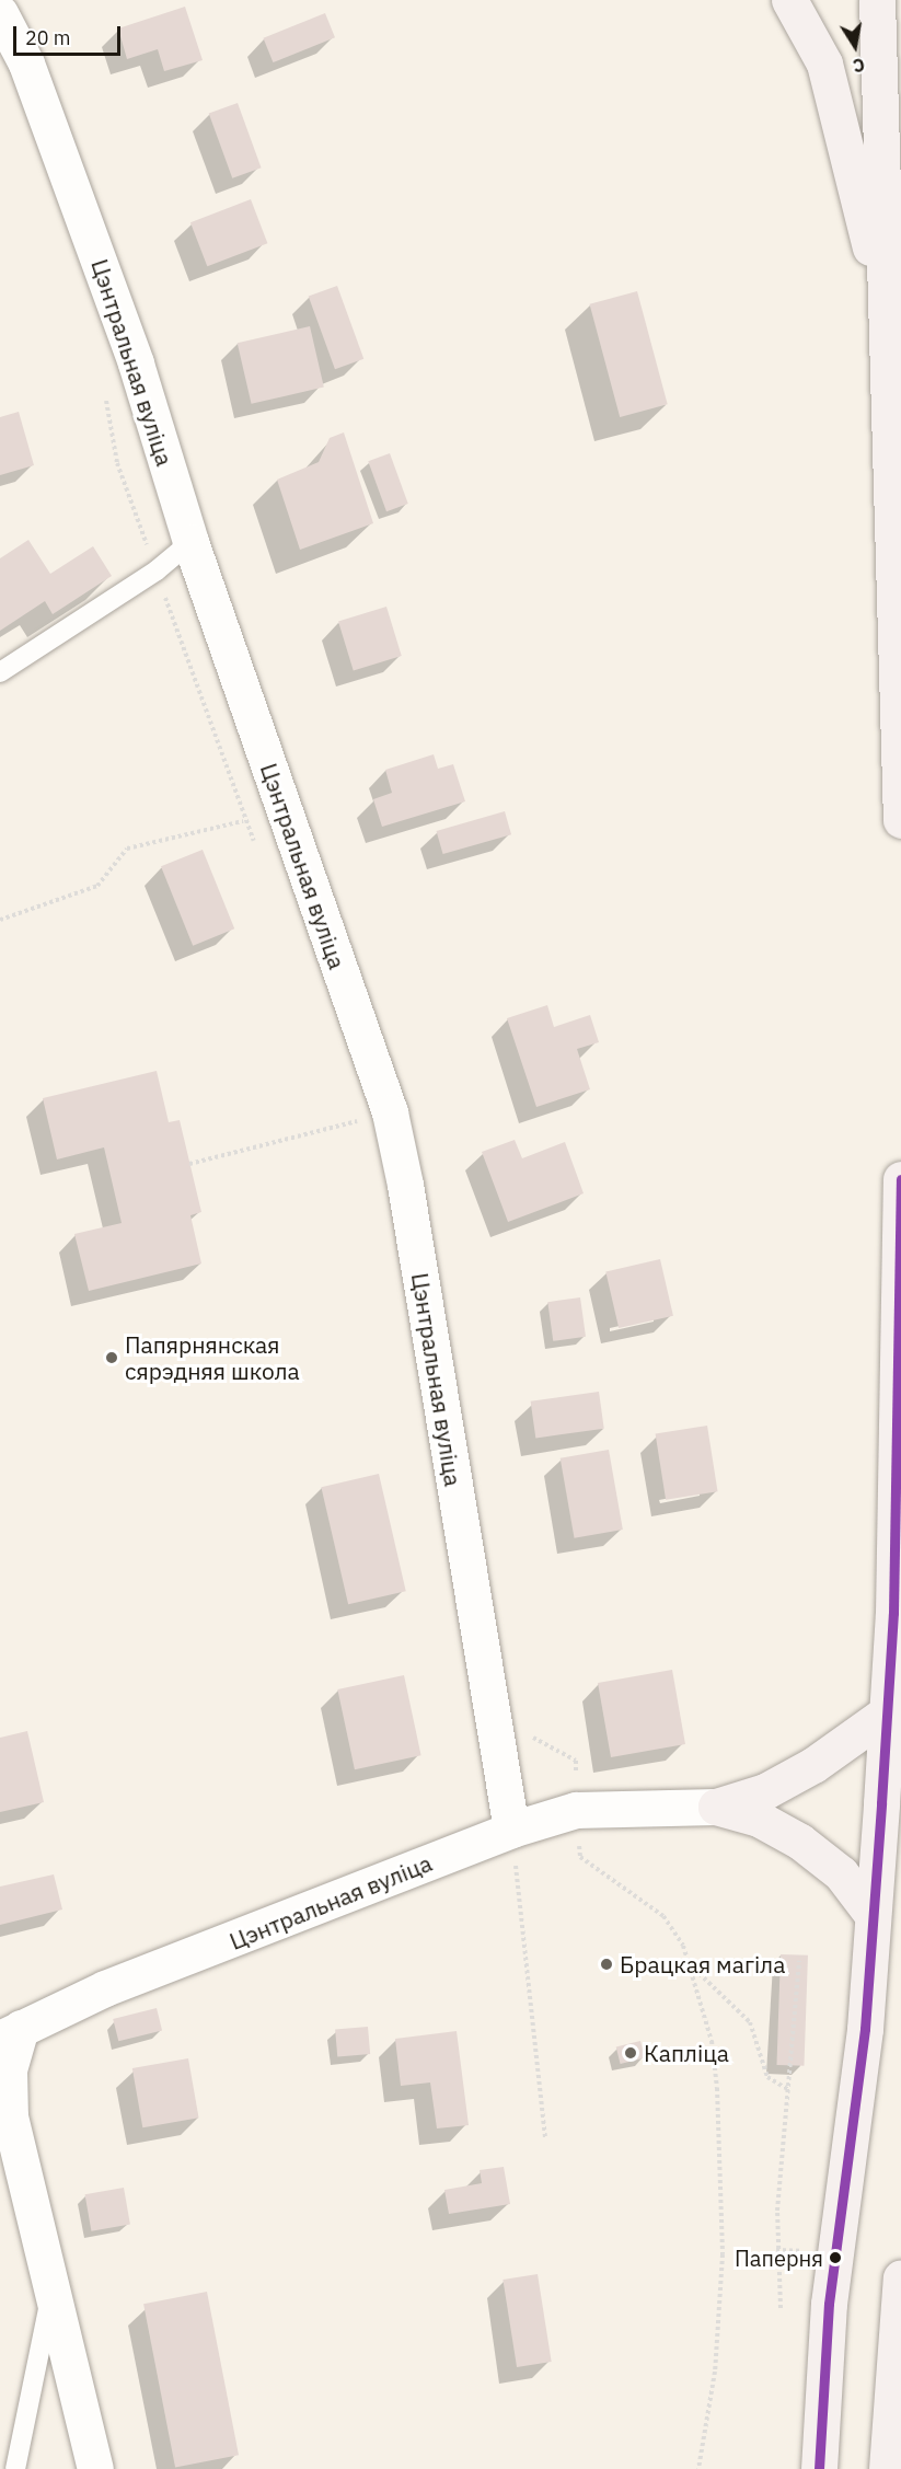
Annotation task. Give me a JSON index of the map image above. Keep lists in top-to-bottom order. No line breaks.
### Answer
{"streets":{"street":["Цэнтральная вуліца"]},"places":["Папярнянская сярэдняя школа","Брацкая магіла","Капліца","Паперня"],"scale_bar":"20 m","north":"bottom"}
